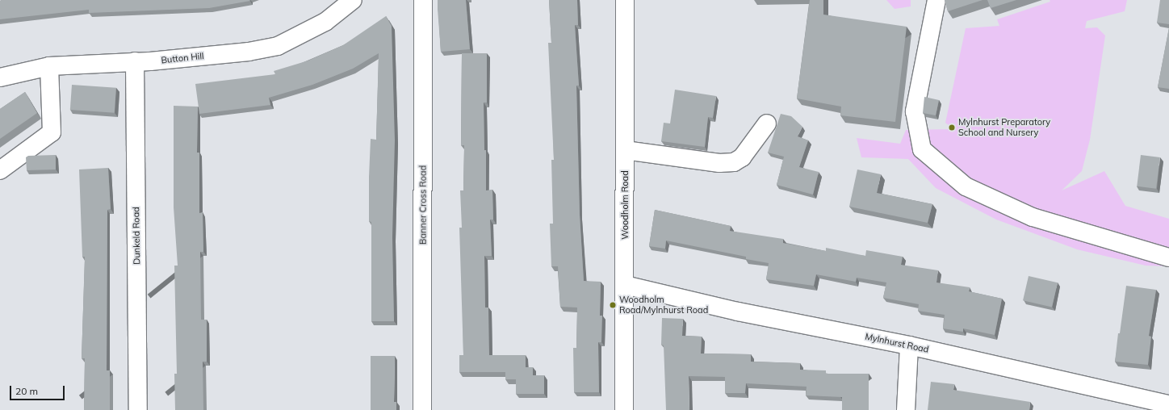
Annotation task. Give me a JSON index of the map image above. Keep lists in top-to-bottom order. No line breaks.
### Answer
{"streets":{"street":["Button Hill","Banner Cross Road","Woodholm Road","Dunkeld Road","Mylnhurst Road"]},"crossings":[["Button Hill","Dunkeld Road"],["Woodholm Road","Mylnhurst Road"]],"places":["Mylnhurst Preparatory School and Nursery","Woodholm Road/Mylnhurst Road"],"scale_bar":"20 m"}
